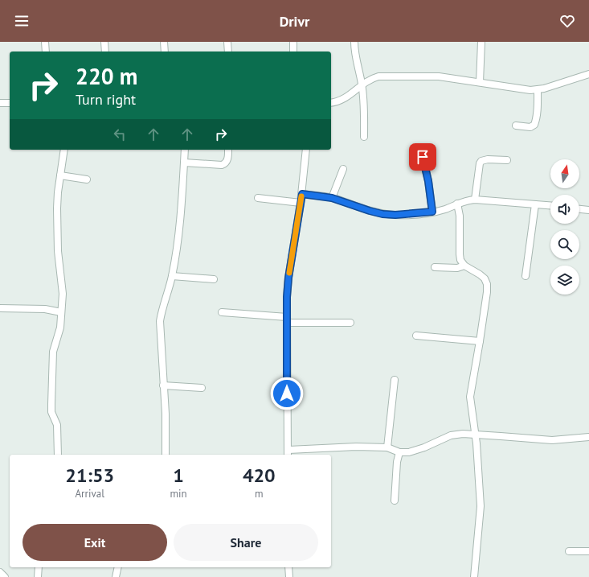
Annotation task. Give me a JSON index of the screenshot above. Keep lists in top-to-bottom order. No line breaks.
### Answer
{"north":"top","page":{"header":"Drivr","turn":["220 m","Turn right"],"eta":["21:53","Arrival","1","min","420","m"],"buttons":["Exit","Share"]}}
